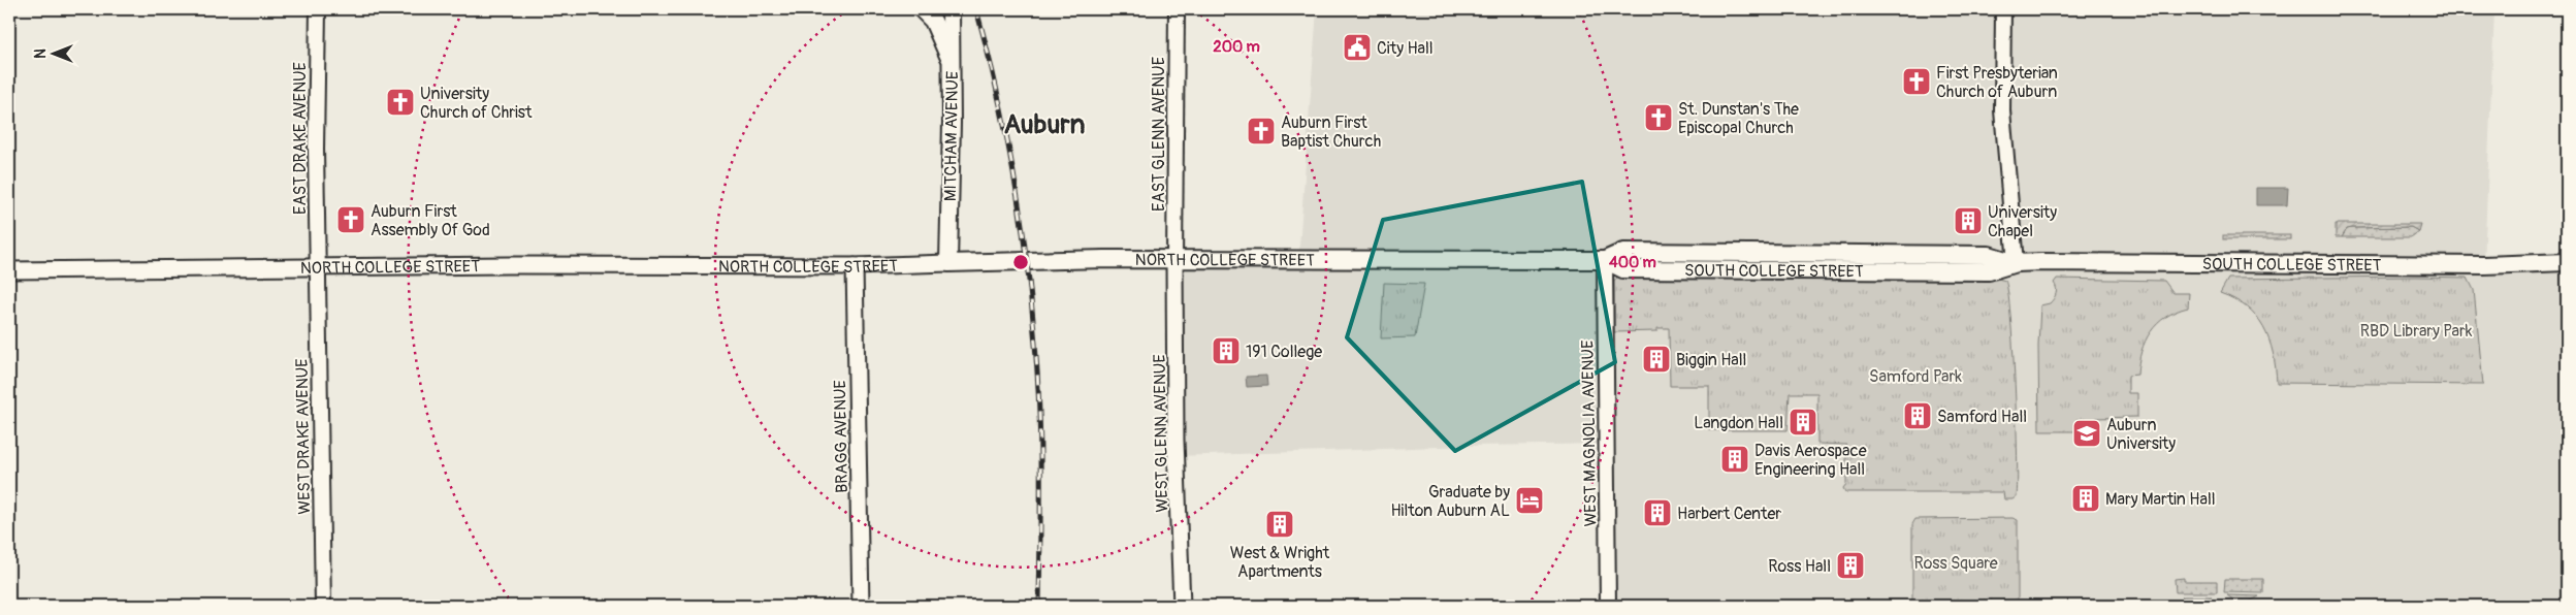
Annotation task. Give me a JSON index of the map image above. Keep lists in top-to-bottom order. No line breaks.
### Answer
{"streets":{"main road":["MITCHAM AVENUE","NORTH COLLEGE STREET","SOUTH COLLEGE STREET","WEST GLENN AVENUE","BRAGG AVENUE"],"street":["EAST GLENN AVENUE","EAST DRAKE AVENUE","WEST MAGNOLIA AVENUE","WEST DRAKE AVENUE"]},"crossings":[["EAST GLENN AVENUE","NORTH COLLEGE STREET"],["EAST GLENN AVENUE","WEST GLENN AVENUE"],["MITCHAM AVENUE","NORTH COLLEGE STREET"],["EAST DRAKE AVENUE","NORTH COLLEGE STREET"],["EAST DRAKE AVENUE","WEST DRAKE AVENUE"],["NORTH COLLEGE STREET","SOUTH COLLEGE STREET"],["NORTH COLLEGE STREET","WEST GLENN AVENUE"],["NORTH COLLEGE STREET","WEST MAGNOLIA AVENUE"],["NORTH COLLEGE STREET","WEST DRAKE AVENUE"],["NORTH COLLEGE STREET","BRAGG AVENUE"],["SOUTH COLLEGE STREET","WEST MAGNOLIA AVENUE"]],"districts":["Auburn"],"parks":["RBD Library Park","Samford Park","Ross Square"],"places":{"public building":["City Hall"],"church":["First Presbyterian Church of Auburn","University Church of Christ","St. Dunstan's The Episcopal Church","Auburn First Baptist Church","Auburn First Assembly Of God"],"building":["University Chapel","191 College","Biggin Hall","Samford Hall","Langdon Hall","Davis Aerospace Engineering Hall","Mary Martin Hall","Harbert Center","West & Wright Apartments","Ross Hall"],"school or university":["Auburn University"],"hotel":["Graduate by Hilton Auburn AL"]},"north":"left","rings":["200 m","400 m"]}
